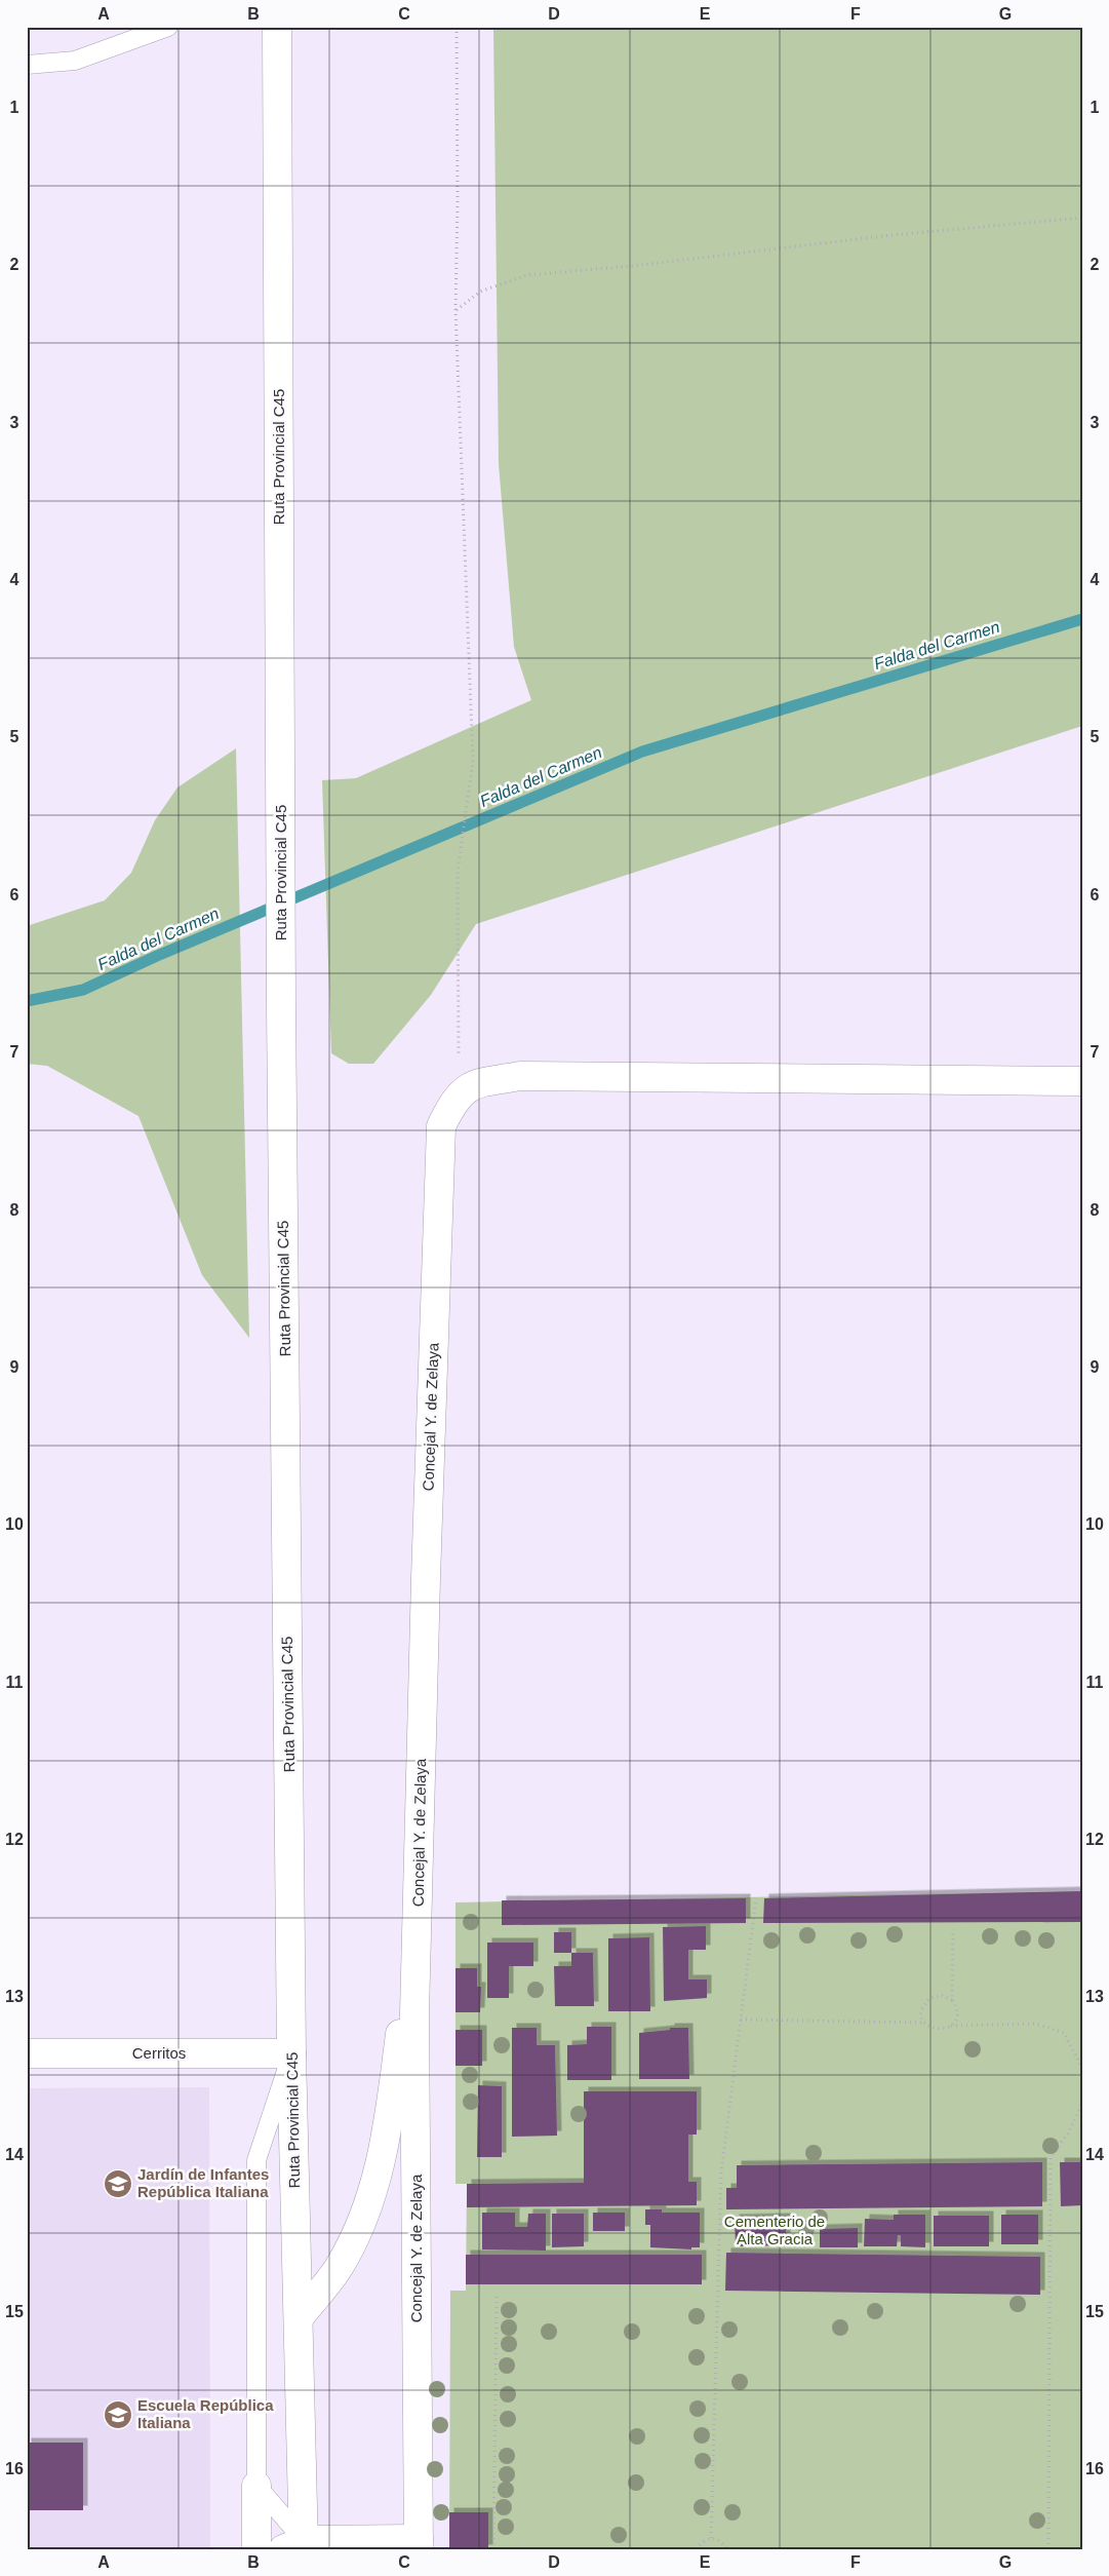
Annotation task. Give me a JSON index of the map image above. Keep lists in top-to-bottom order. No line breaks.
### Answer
{"streets":{"street":["Ruta Provincial C45","Concejal Y. de Zelaya","Cerritos"]},"crossings":[["Ruta Provincial C45","Concejal Y. de Zelaya"],["Ruta Provincial C45","Cerritos"]],"water":["Falda del Carmen"],"parks":["Cementerio de Alta Gracia"],"places":{"school or university":["Jardín de Infantes República Italiana","Escuela República Italiana"]},"grid":{"columns":["A","B","C","D","E","F","G"],"rows":["1","2","3","4","5","6","7","8","9","10","11","12","13","14","15","16"]}}
